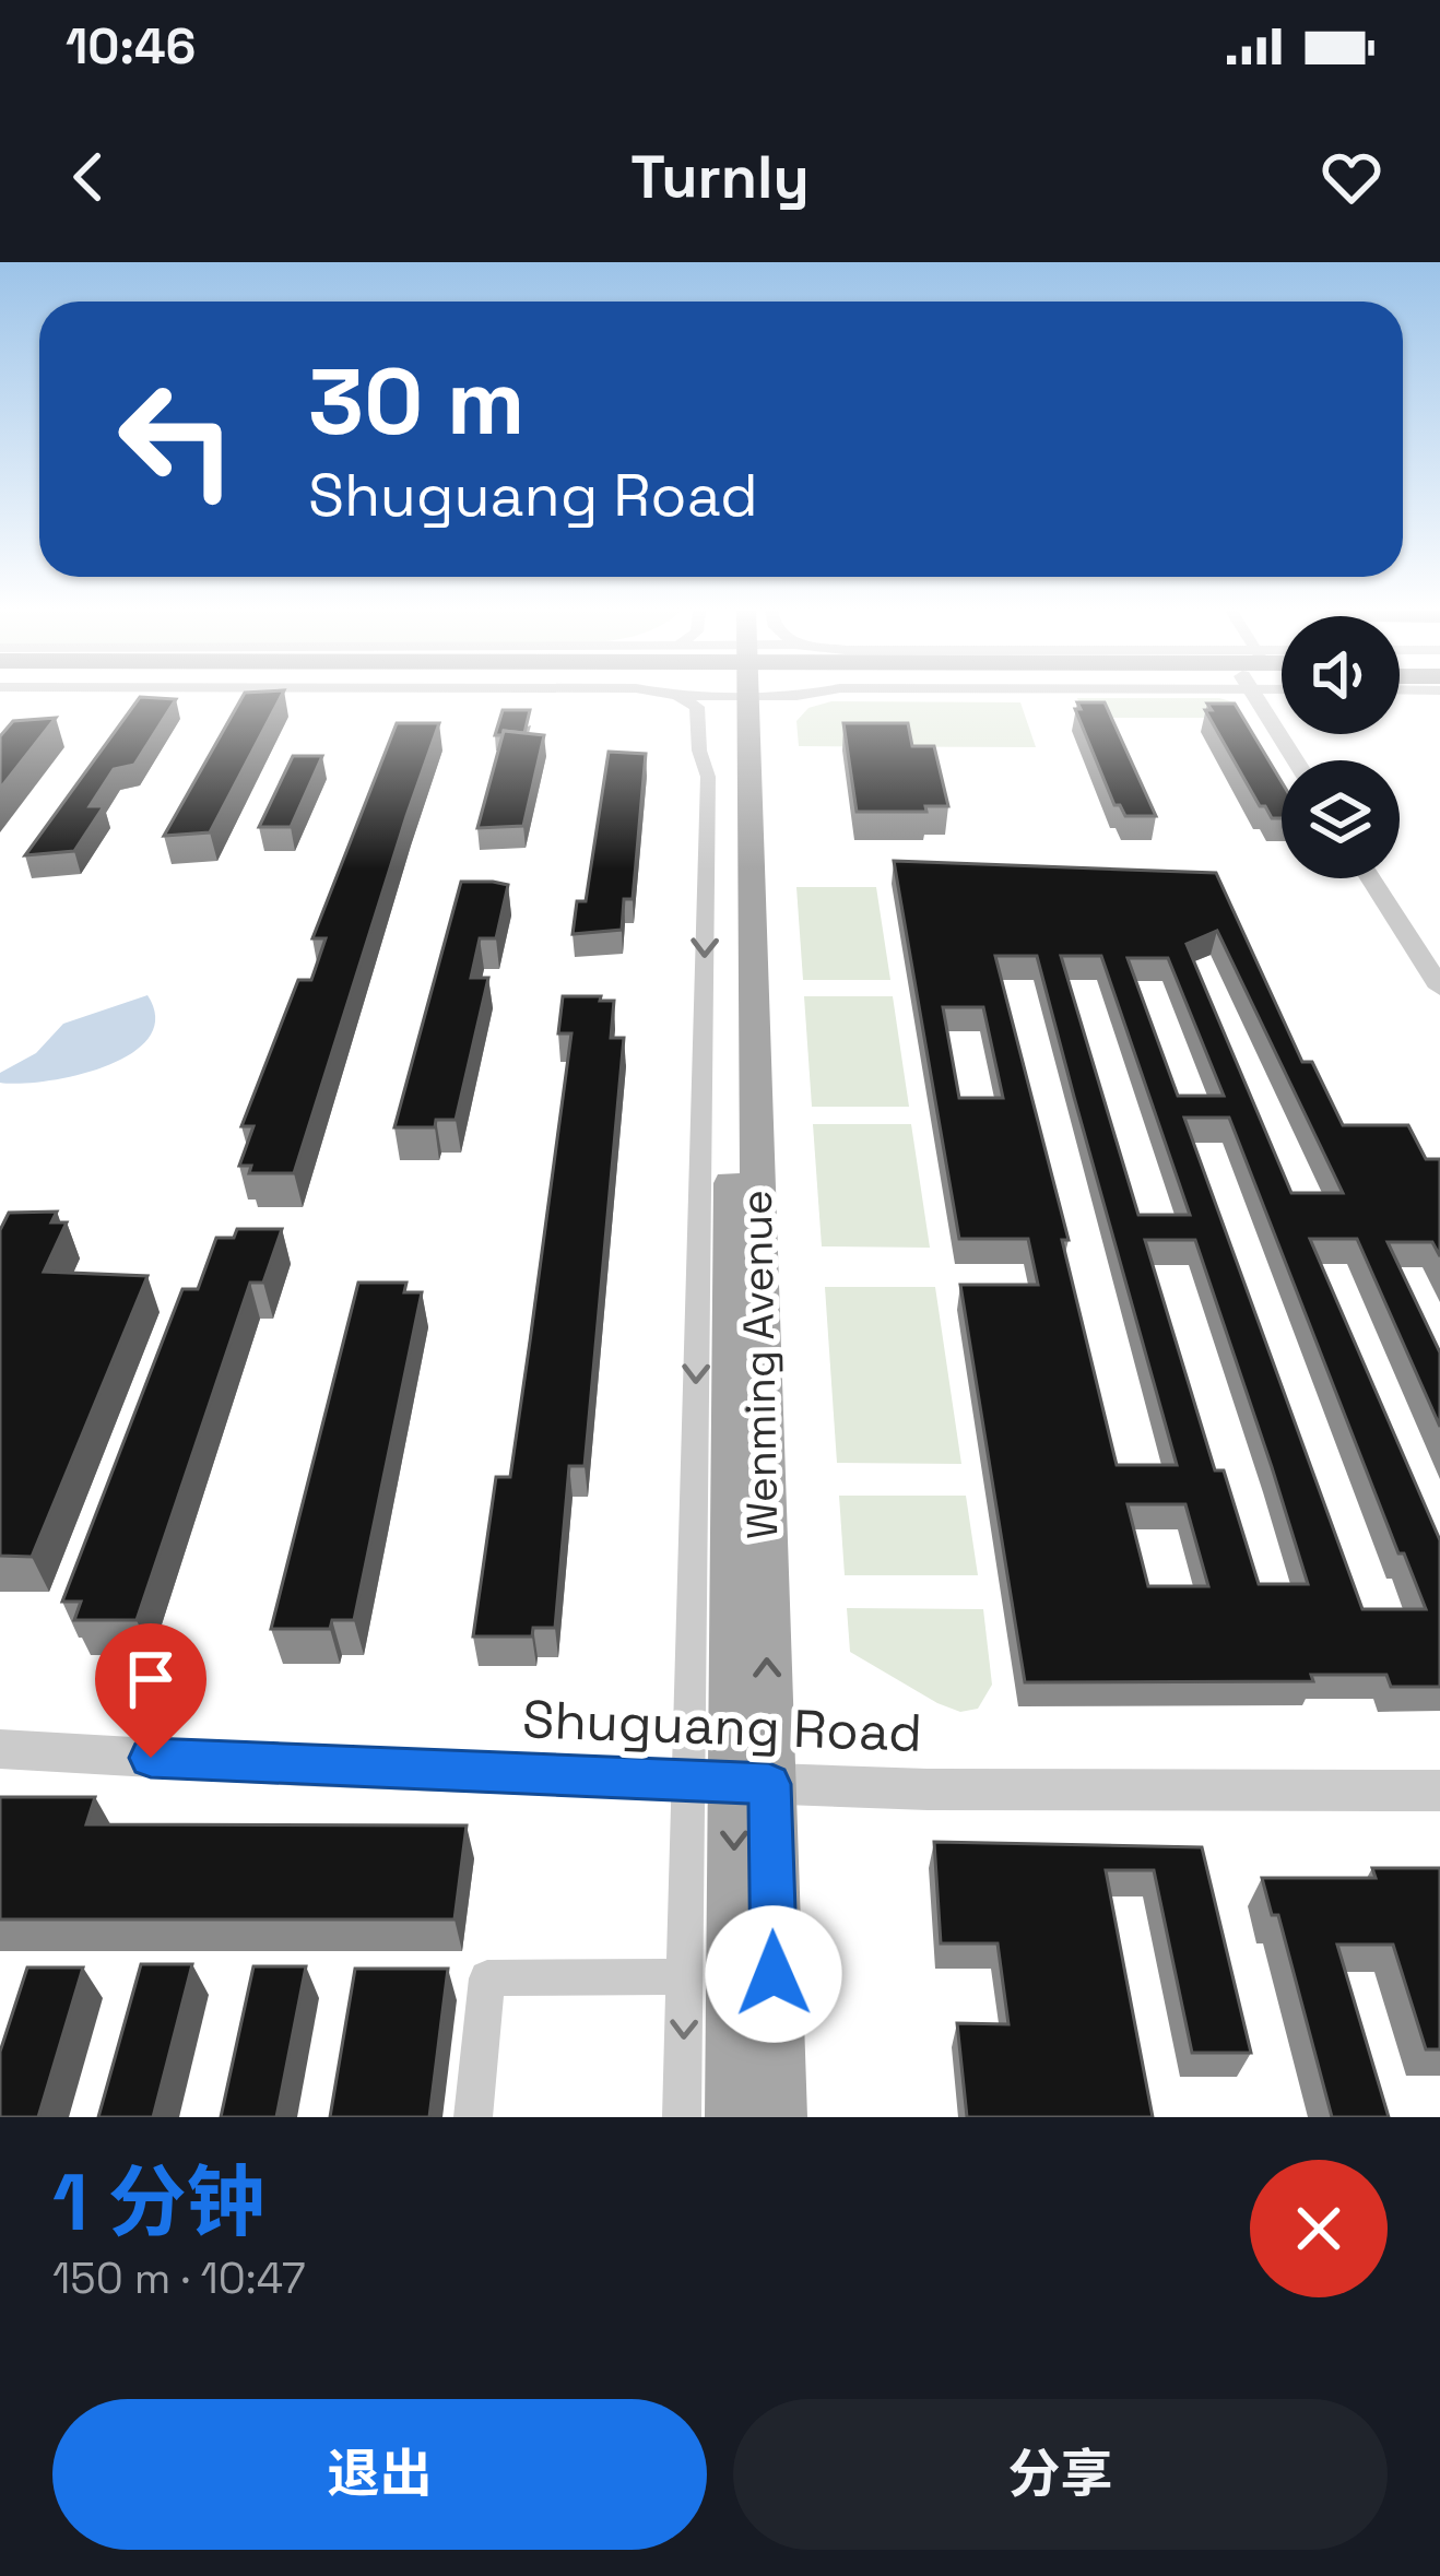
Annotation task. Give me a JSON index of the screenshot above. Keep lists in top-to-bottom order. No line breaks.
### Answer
{"streets":{"main road":["Wenming Avenue"],"street":["Shuguang Road"]},"crossings":[["Wenming Avenue","Shuguang Road"]],"page":{"status":"10:46","header":"Turnly","turn":["30 m","Shuguang Road"],"heading":["1 分钟","150 m · 10:47"],"buttons":["退出","分享"]}}
